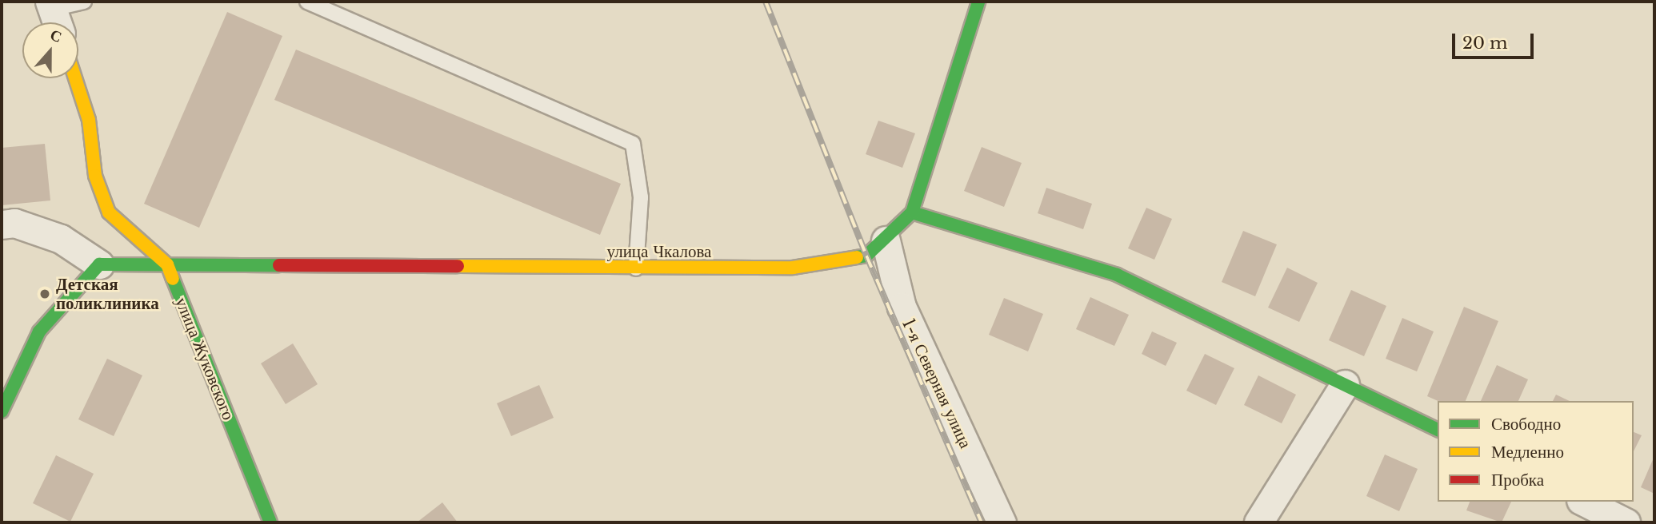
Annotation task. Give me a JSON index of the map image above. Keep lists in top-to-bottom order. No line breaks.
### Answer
{"streets":{"street":["улица Чкалова","улица Жуковского","1-я Северная улица"]},"crossings":[["улица Чкалова","улица Жуковского"],["улица Чкалова","1-я Северная улица"]],"places":["Детская поликлиника"],"legend":["Свободно","Медленно","Пробка"],"scale_bar":"20 m","north":"top"}
